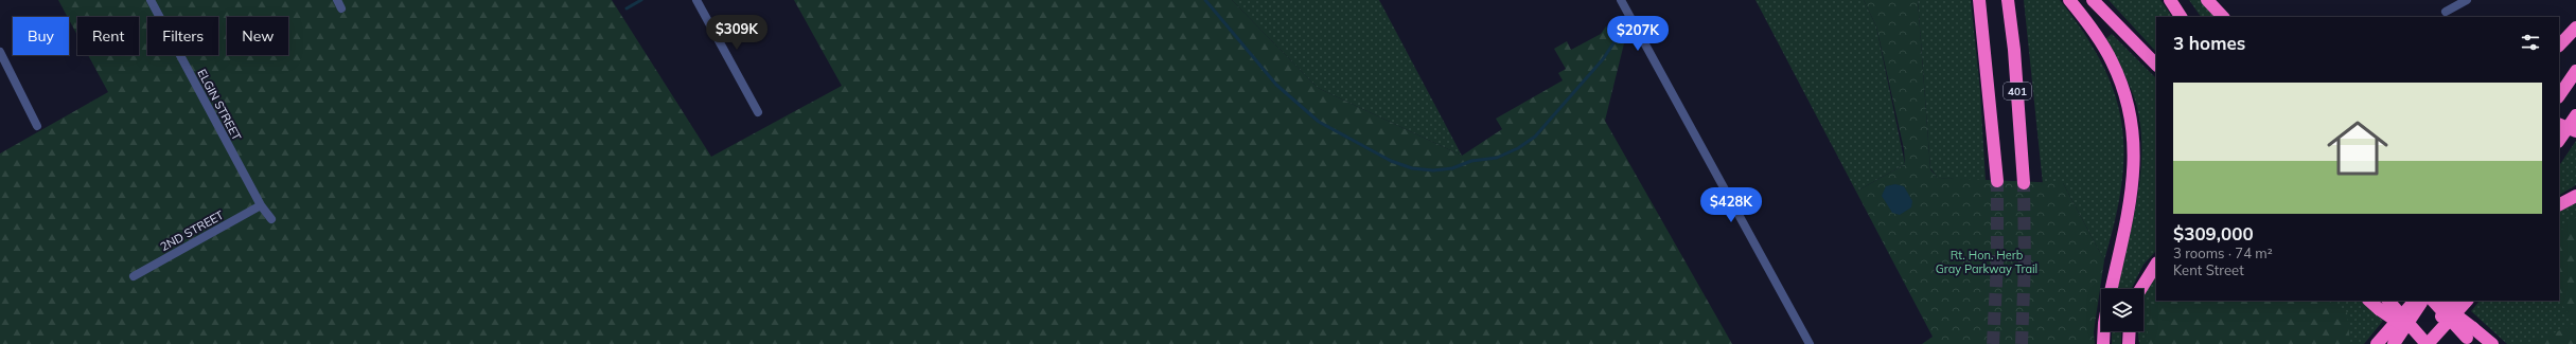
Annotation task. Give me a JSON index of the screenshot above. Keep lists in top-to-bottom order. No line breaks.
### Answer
{"streets":{"highway":["401"],"street":["ELGIN STREET","2ND STREET"]},"crossings":[["ELGIN STREET","2ND STREET"]],"parks":["Rt. Hon. Herb Gray Parkway Trail"],"page":{"price":["$309K","$207K","$428K"],"chip":["Buy","Rent","Filters","New"],"heading":"3 homes","list":[{"name":"$309,000","note":"3 rooms · 74 m² · Kent Street"}]}}
